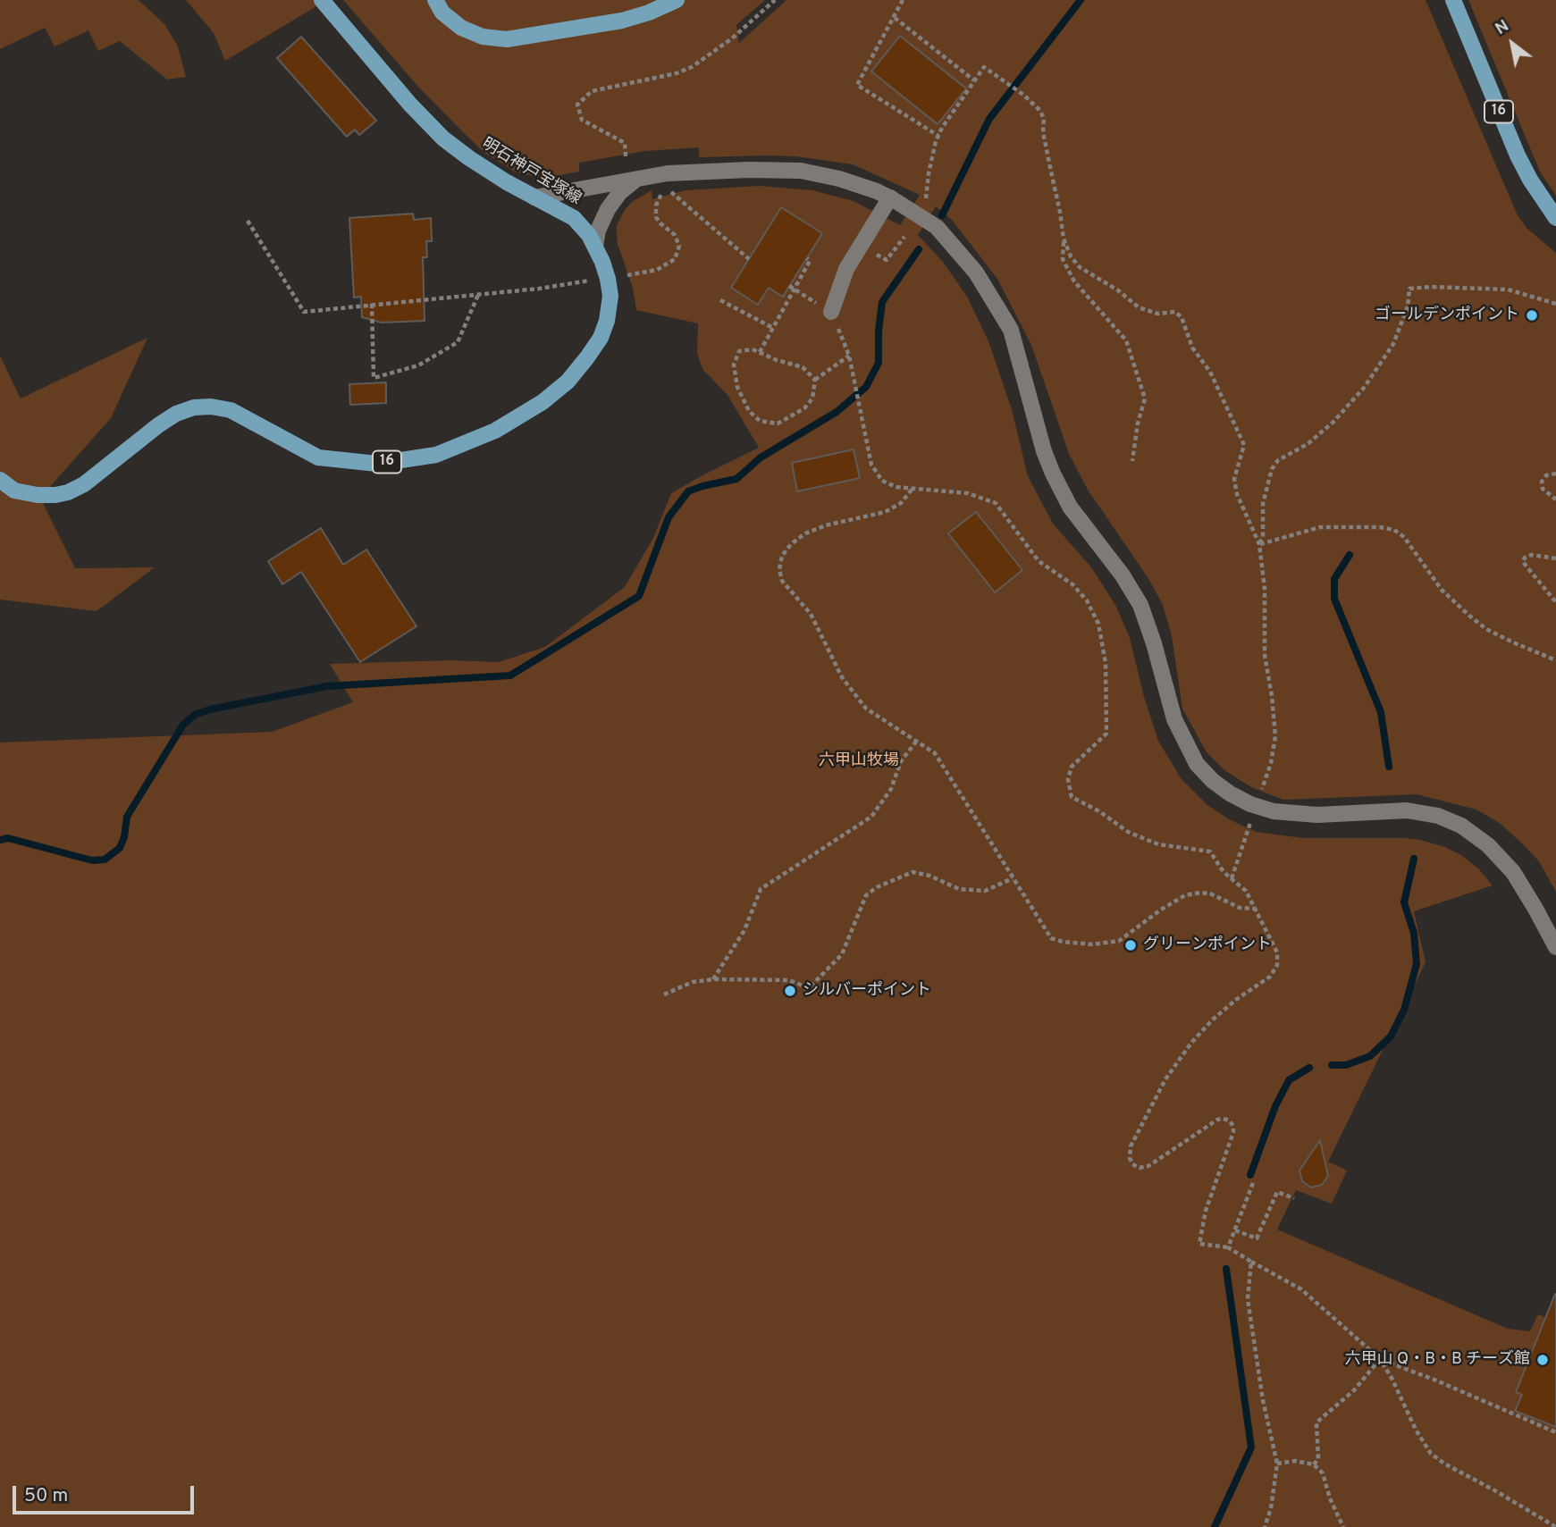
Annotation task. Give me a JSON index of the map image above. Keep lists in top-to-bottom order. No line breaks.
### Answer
{"streets":{"main road":["16","明石神戸宝塚線"]},"parks":["六甲山牧場"],"places":["ゴールデンポイント","グリーンポイント","シルバーポイント","六甲山 Q・B・B チーズ館"],"scale_bar":"50 m","north":"top left"}
